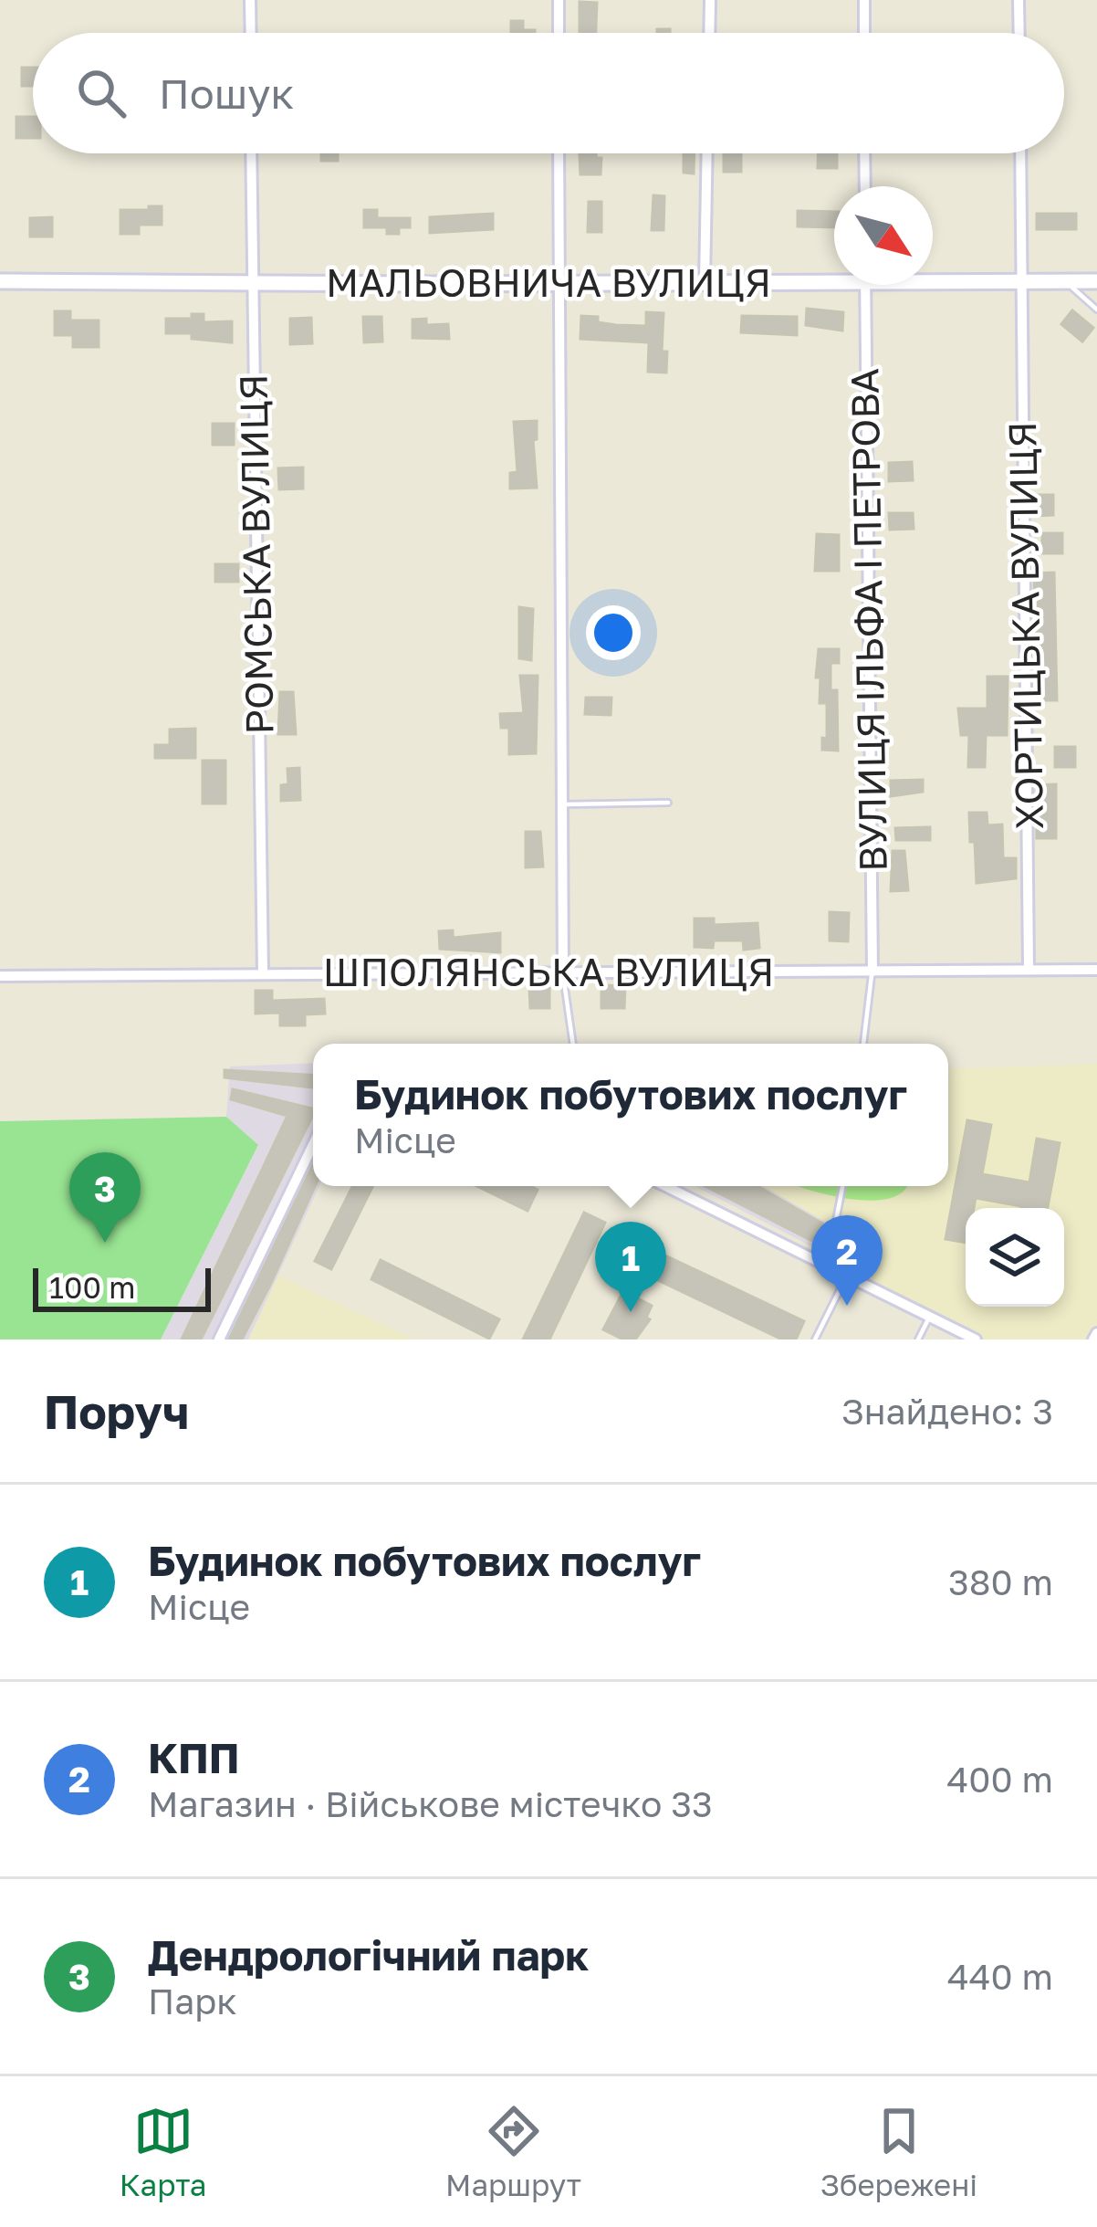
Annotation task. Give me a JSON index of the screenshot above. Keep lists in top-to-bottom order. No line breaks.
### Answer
{"streets":{"street":["МАЛЬОВНИЧА ВУЛИЦЯ","РОМСЬКА ВУЛИЦЯ","ВУЛИЦЯ ІЛЬФА І ПЕТРОВА","ХОРТИЦЬКА ВУЛИЦЯ","ШПОЛЯНСЬКА ВУЛИЦЯ"]},"crossings":[["МАЛЬОВНИЧА ВУЛИЦЯ","РОМСЬКА ВУЛИЦЯ"],["МАЛЬОВНИЧА ВУЛИЦЯ","ХОРТИЦЬКА ВУЛИЦЯ"],["РОМСЬКА ВУЛИЦЯ","ШПОЛЯНСЬКА ВУЛИЦЯ"],["ВУЛИЦЯ ІЛЬФА І ПЕТРОВА","ШПОЛЯНСЬКА ВУЛИЦЯ"],["ХОРТИЦЬКА ВУЛИЦЯ","ШПОЛЯНСЬКА ВУЛИЦЯ"]],"scale_bar":"100 m","north":"bottom right","page":{"search":"Пошук","popup":["Будинок побутових послуг","Місце"],"pins":["3","2","1"],"scale":"100 m","heading":["Поруч","Знайдено: 3"],"list":[{"mark":"1","name":"Будинок побутових послуг","note":"Місце","value":"380 m"},{"mark":"2","name":"КПП","note":"Магазин · Військове містечко 33","value":"400 m"},{"mark":"3","name":"Дендрологічний парк","note":"Парк","value":"440 m"}],"nav":["Карта","Маршрут","Збережені"]}}
